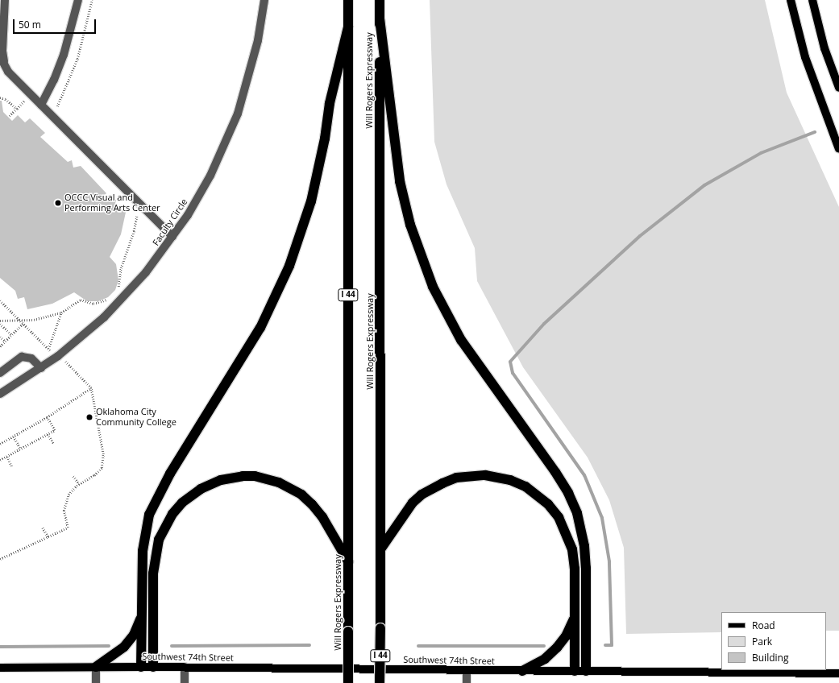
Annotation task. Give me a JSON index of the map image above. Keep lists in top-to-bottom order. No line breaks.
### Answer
{"streets":{"highway":["Will Rogers Expressway","I 44"],"main road":["Southwest 74th Street"],"street":["Faculty Circle"]},"places":["OCCC Visual and Performing Arts Center","Oklahoma City Community College"],"legend":["Road","Park","Building"],"scale_bar":"50 m"}
